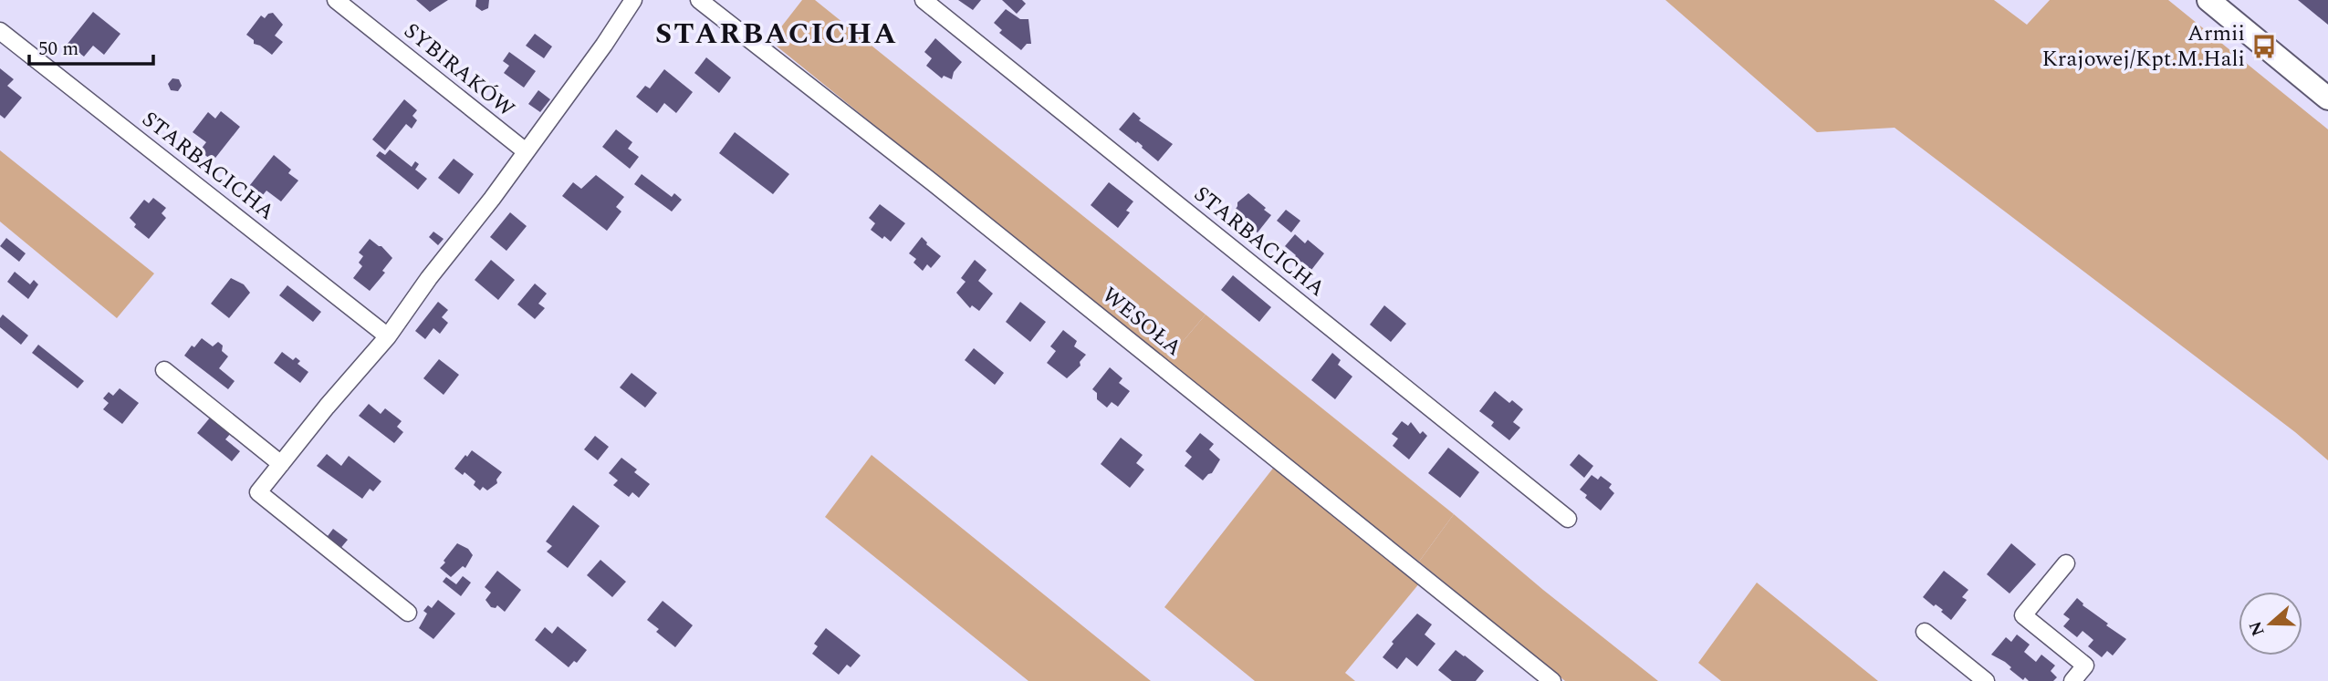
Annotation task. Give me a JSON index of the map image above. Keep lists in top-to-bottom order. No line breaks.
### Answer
{"streets":{"street":["SYBIRAKÓW","STARBACICHA","WESOŁA"]},"districts":["STARBACICHA"],"places":{"bus stop":["Armii Krajowej/Kpt.M.Hali"]},"scale_bar":"50 m","north":"left"}
